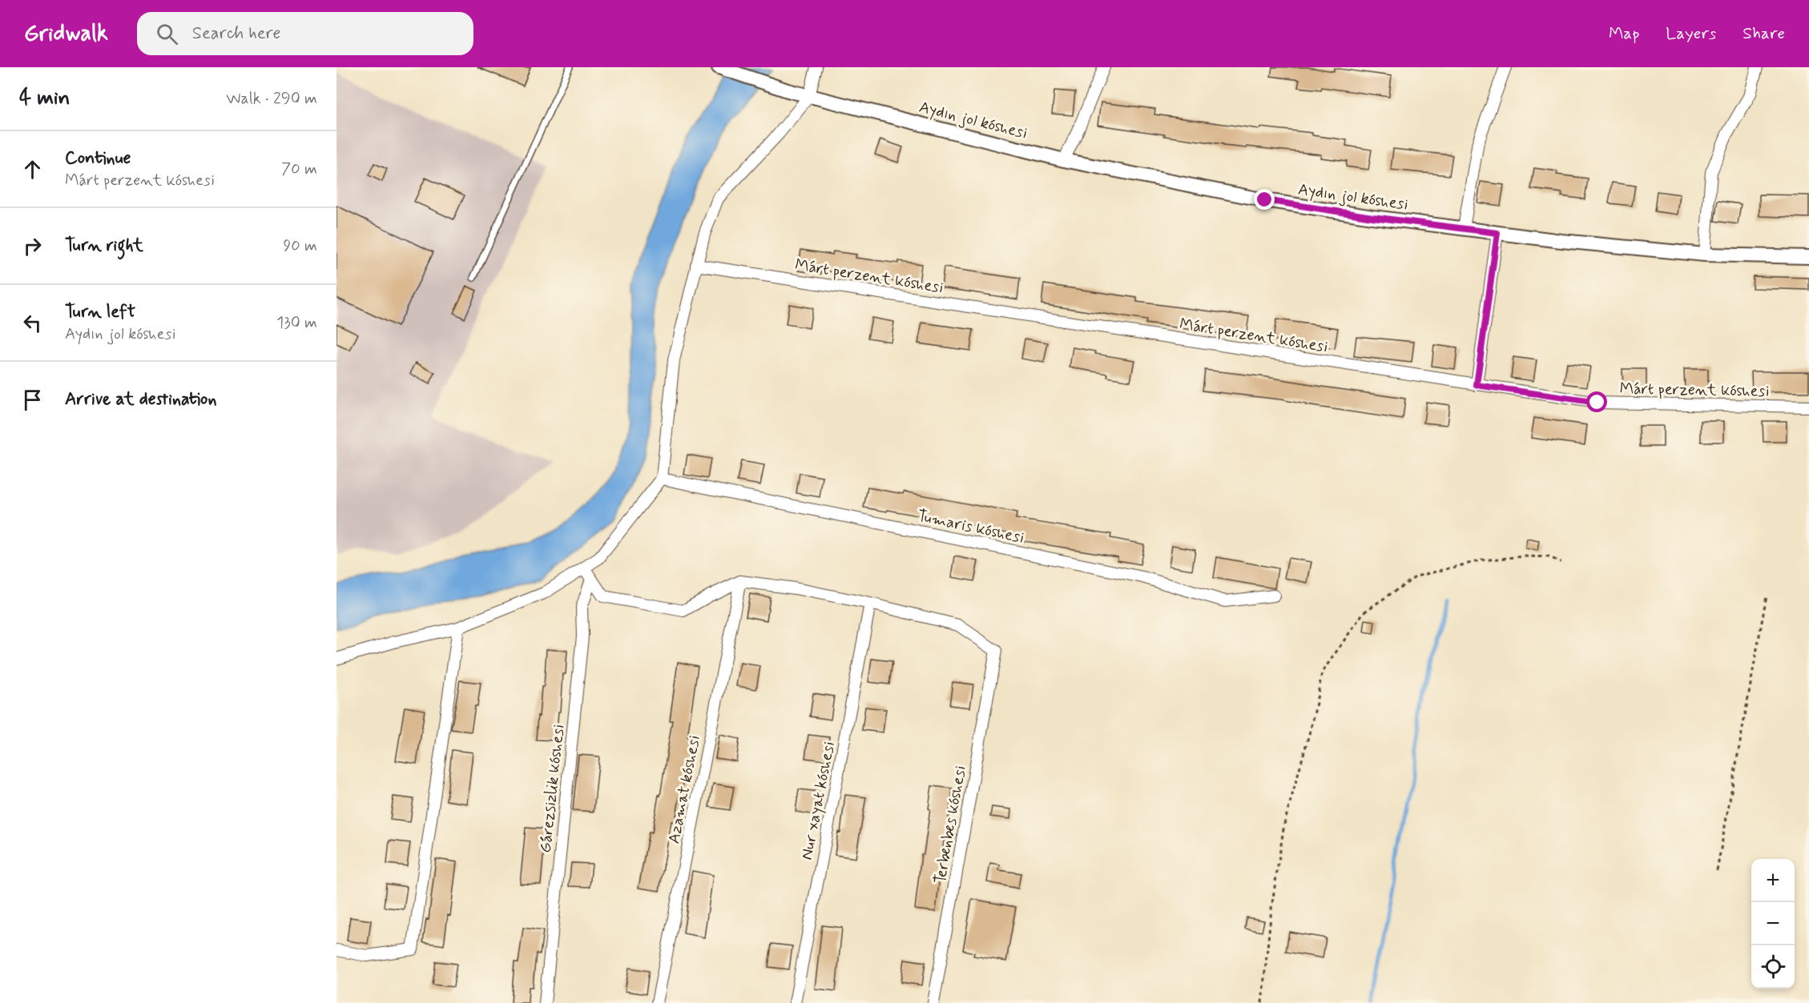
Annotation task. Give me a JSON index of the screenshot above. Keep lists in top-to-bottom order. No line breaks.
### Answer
{"streets":{"street":["Aydın jol kóshesi","Márt perzent kóshesi","Tumaris kóshesi","Ǵárezsizlik kóshesi","Azamat kóshesi","Nur xayat kóshesi","Terbenbes kóshesi"]},"crossings":[["Nur xayat kóshesi","Terbenbes kóshesi"]],"page":{"header":"Gridwalk","search":"Search here","nav":["Map","Layers","Share"],"heading":["4 min","Walk · 290 m"],"list":[["Continue","Márt perzent kóshesi","70 m"],["Turn right","90 m"],["Turn left","Aydın jol kóshesi","130 m"],"Arrive at destination"],"map_buttons":["+","−"]}}
